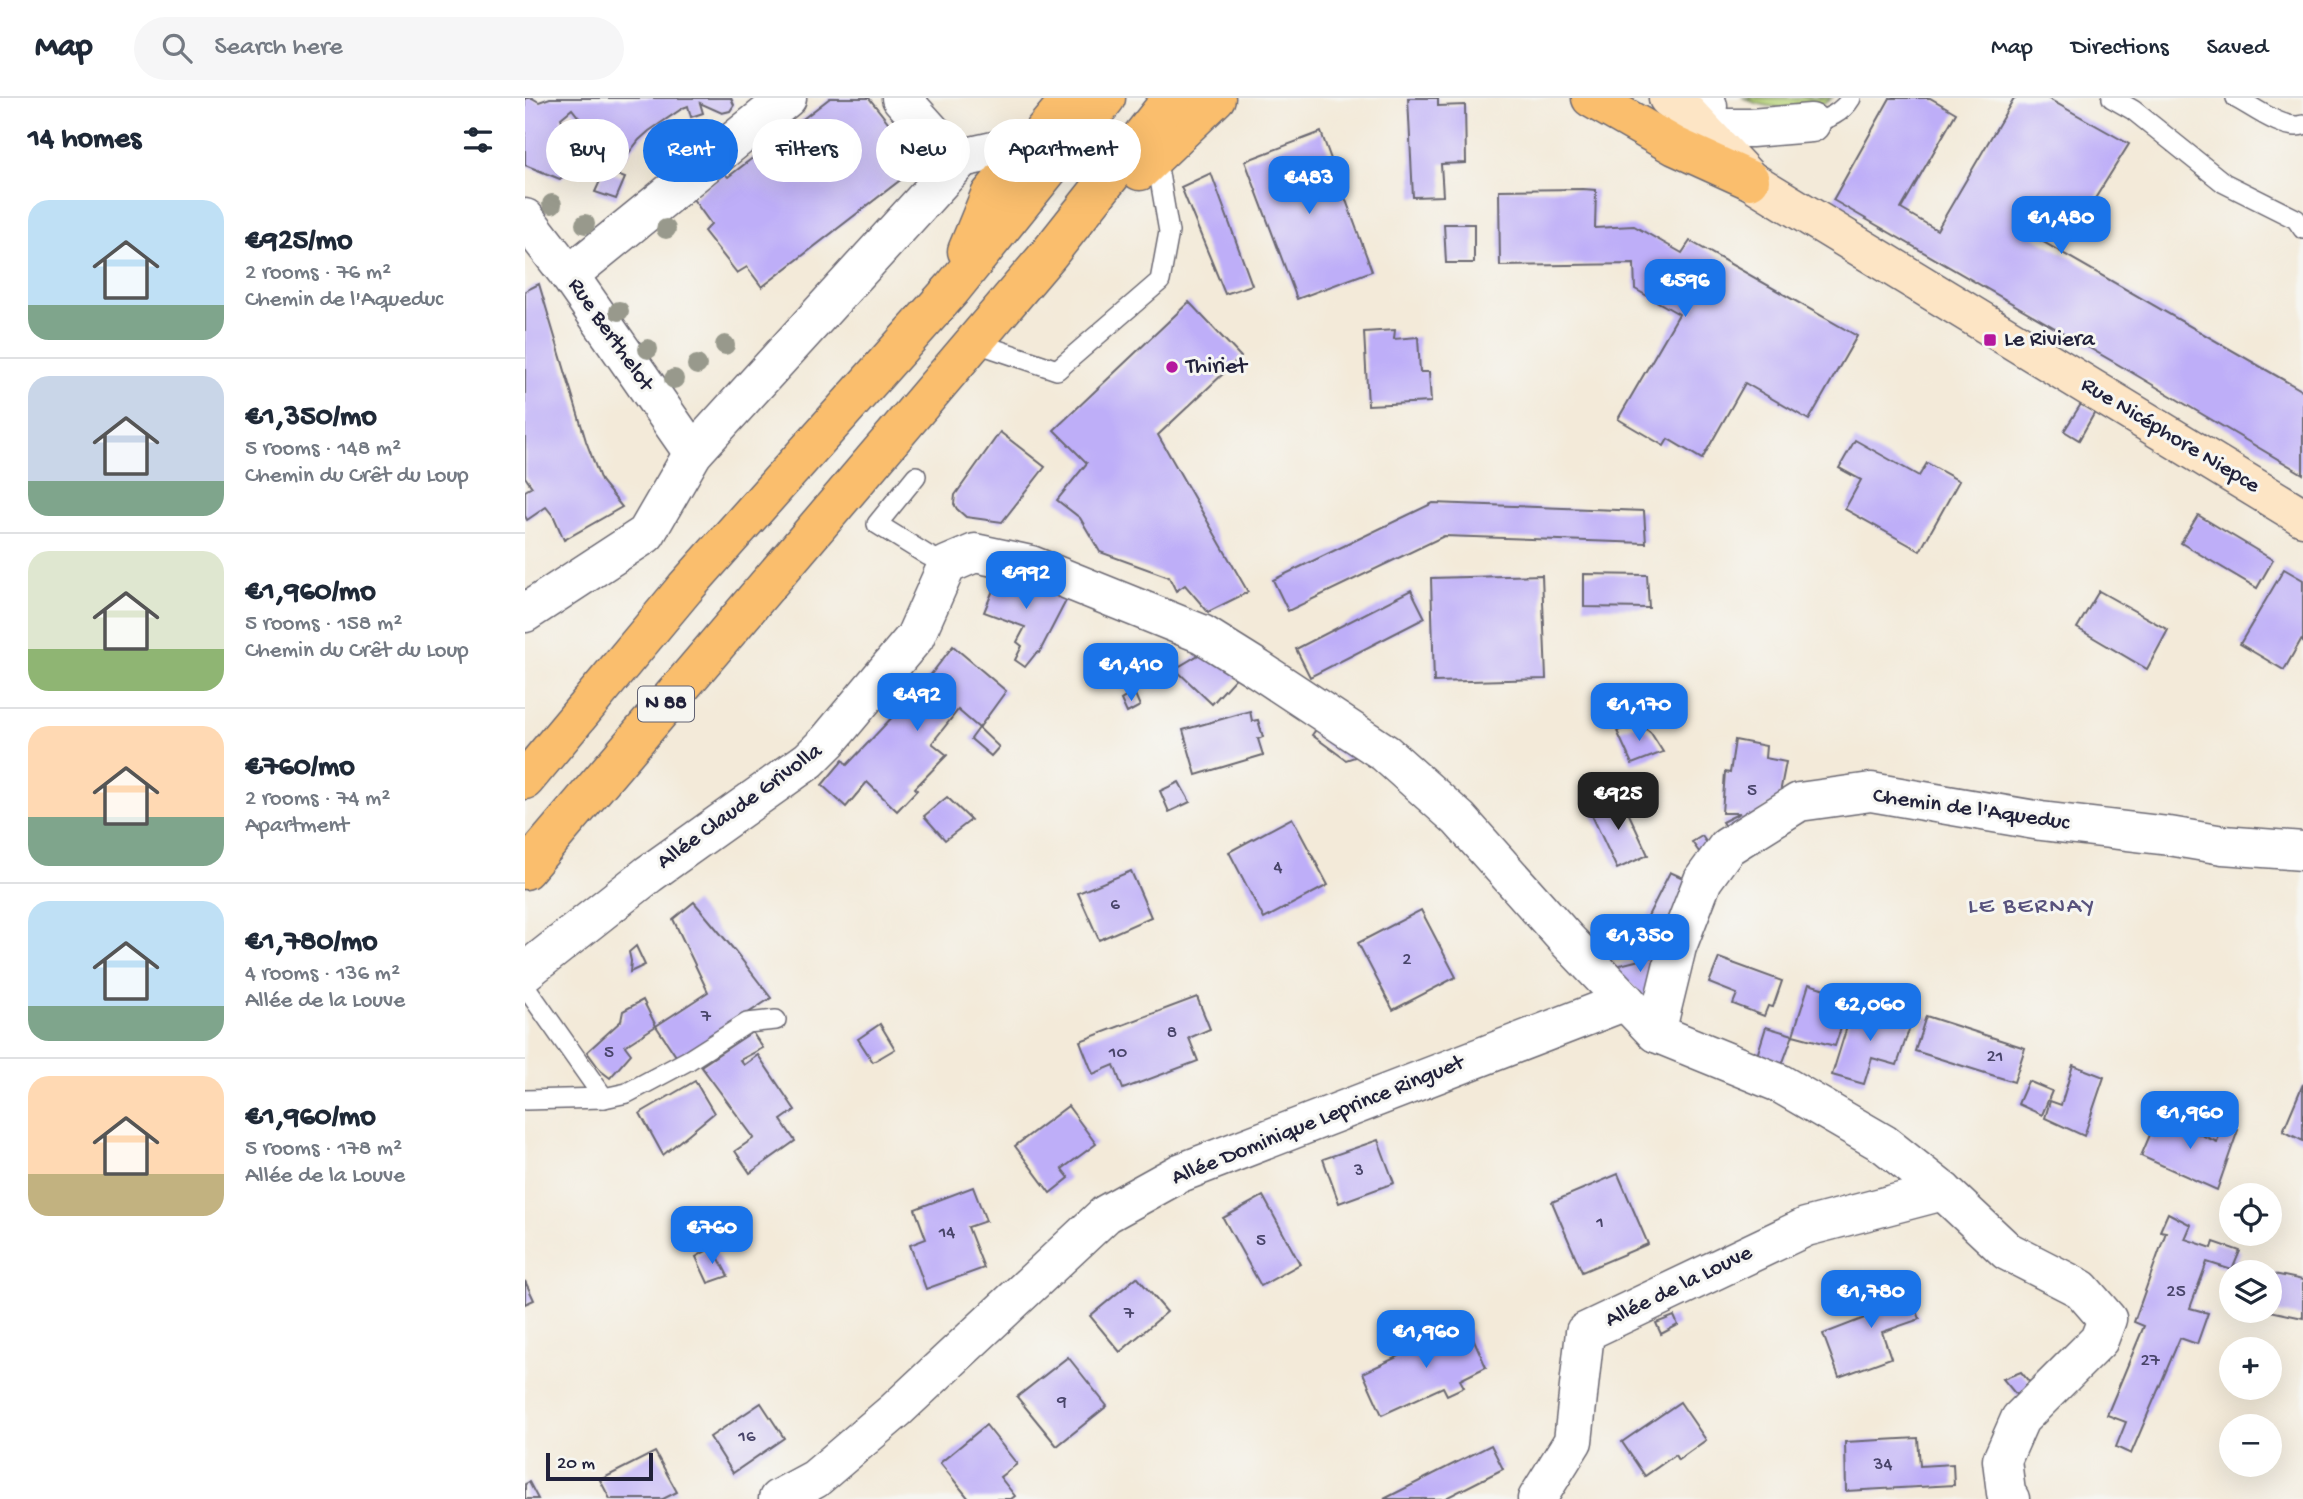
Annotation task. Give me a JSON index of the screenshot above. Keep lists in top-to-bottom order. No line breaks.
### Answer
{"streets":{"highway":["N 88"],"street":["Rue Berthelot","Rue Nicéphore Niepce","Allée Claude Grivolla","Chemin de l'Aqueduc","Allée Dominique Leprince Ringuet","Allée de la Louve"]},"districts":["LE BERNAY"],"places":{"transit":["Le Riviera"],"other":["Thiriet"]},"house_numbers":["5","4","6","2","7","8","5","10","21","3","1","14","5","25","7","27","9","16","34"],"scale_bar":"20 m","page":{"header":"Map","search":"Search here","nav":["Map","Directions","Saved"],"heading":"14 homes","chip":["Buy","Rent","Filters","New","Apartment"],"price":["€483","€1,480","€596","€992","€1,410","€492","€1,170","€925","€1,350","€2,060","€1,960","€760","€1,780","€1,960"],"list":[{"name":"€925/mo","note":"2 rooms · 76 m² · Chemin de l'Aqueduc"},{"name":"€1,350/mo","note":"5 rooms · 148 m² · Chemin du Crêt du Loup"},{"name":"€1,960/mo","note":"5 rooms · 158 m² · Chemin du Crêt du Loup"},{"name":"€760/mo","note":"2 rooms · 74 m² · Apartment"},{"name":"€1,780/mo","note":"4 rooms · 136 m² · Allée de la Louve"},{"name":"€1,960/mo","note":"5 rooms · 178 m² · Allée de la Louve"}],"map_buttons":["+","−"],"scale":"20 m"}}
